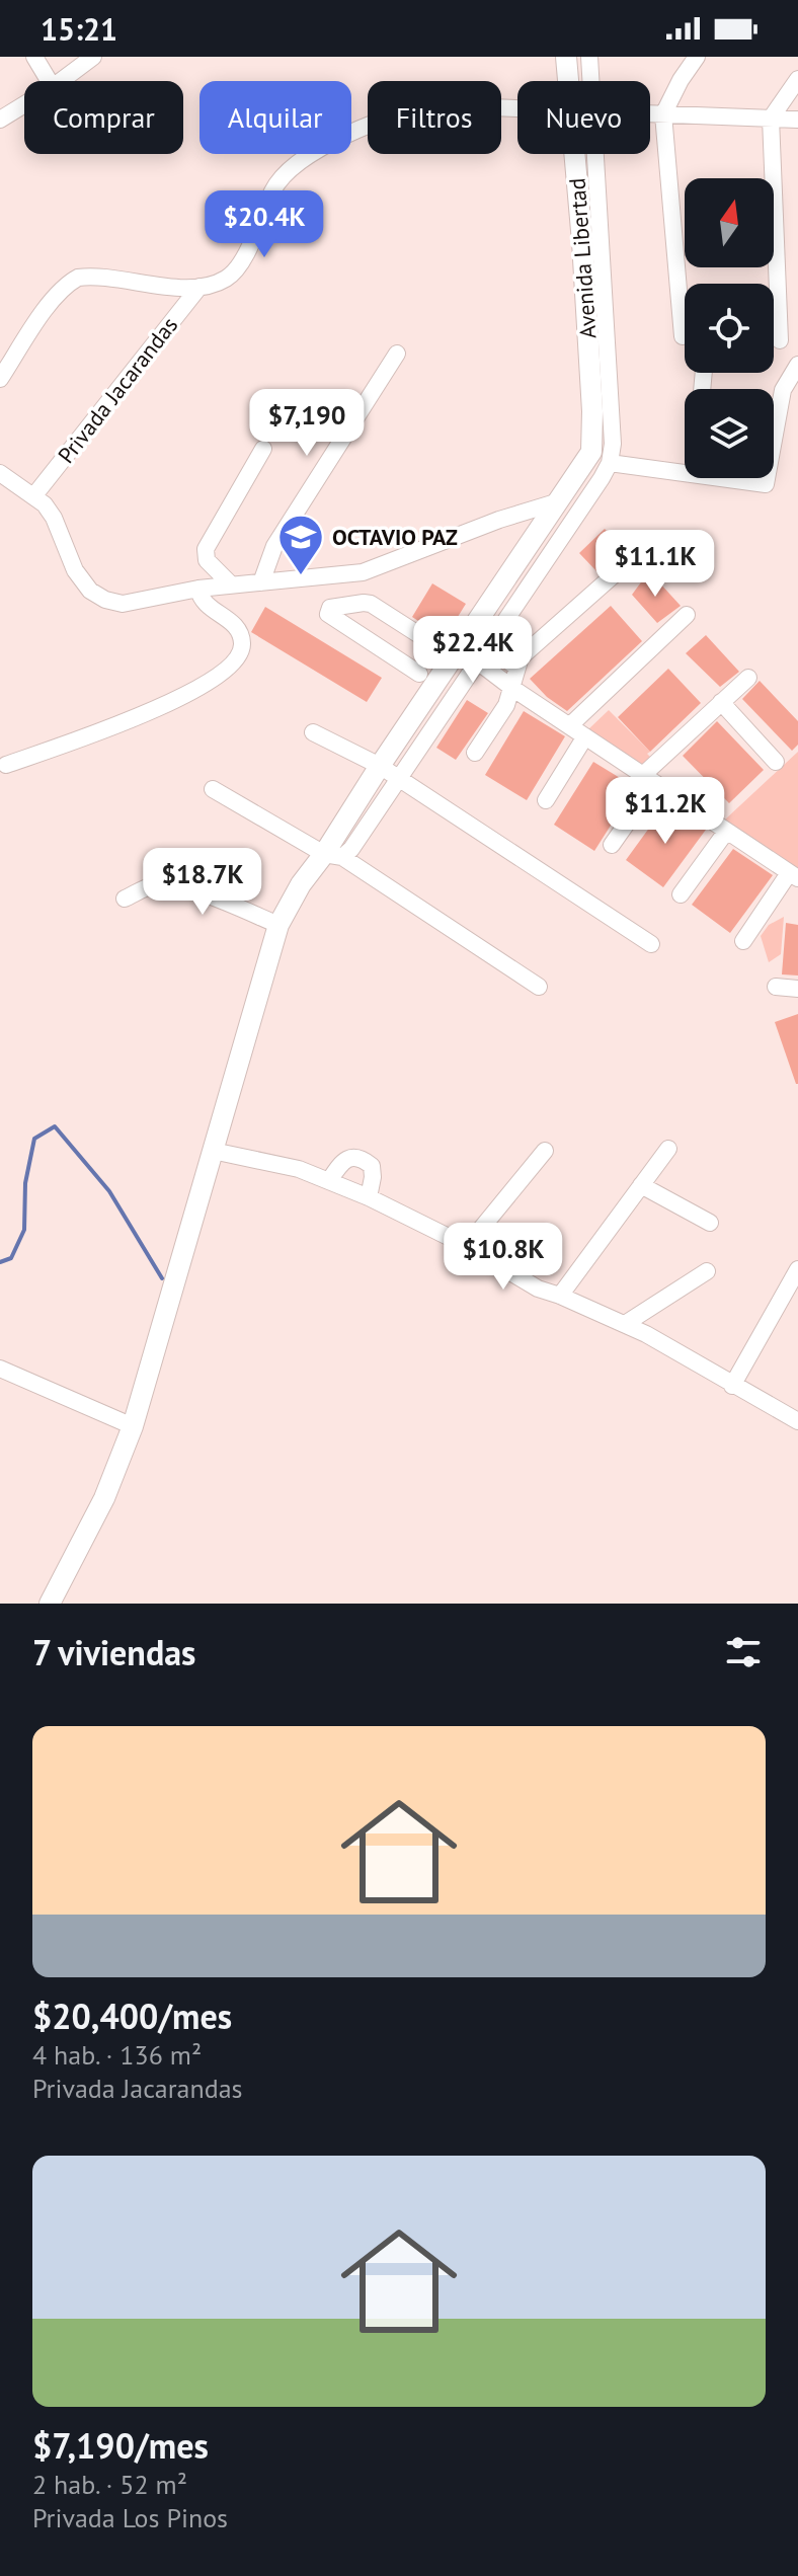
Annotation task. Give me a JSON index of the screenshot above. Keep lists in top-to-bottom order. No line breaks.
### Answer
{"streets":{"main road":["Avenida Libertad"],"street":["Privada Jacarandas"]},"places":{"school or university":["OCTAVIO PAZ"]},"north":"top","page":{"status":"15:21","chip":["Comprar","Alquilar","Filtros","Nuevo"],"price":["$20.4K","$7,190","$11.1K","$22.4K","$11.2K","$18.7K","$10.8K"],"heading":"7 viviendas","list":[{"name":"$20,400/mes","note":"4 hab. · 136 m² · Privada Jacarandas"},{"name":"$7,190/mes","note":"2 hab. · 52 m² · Privada Los Pinos"}]}}
